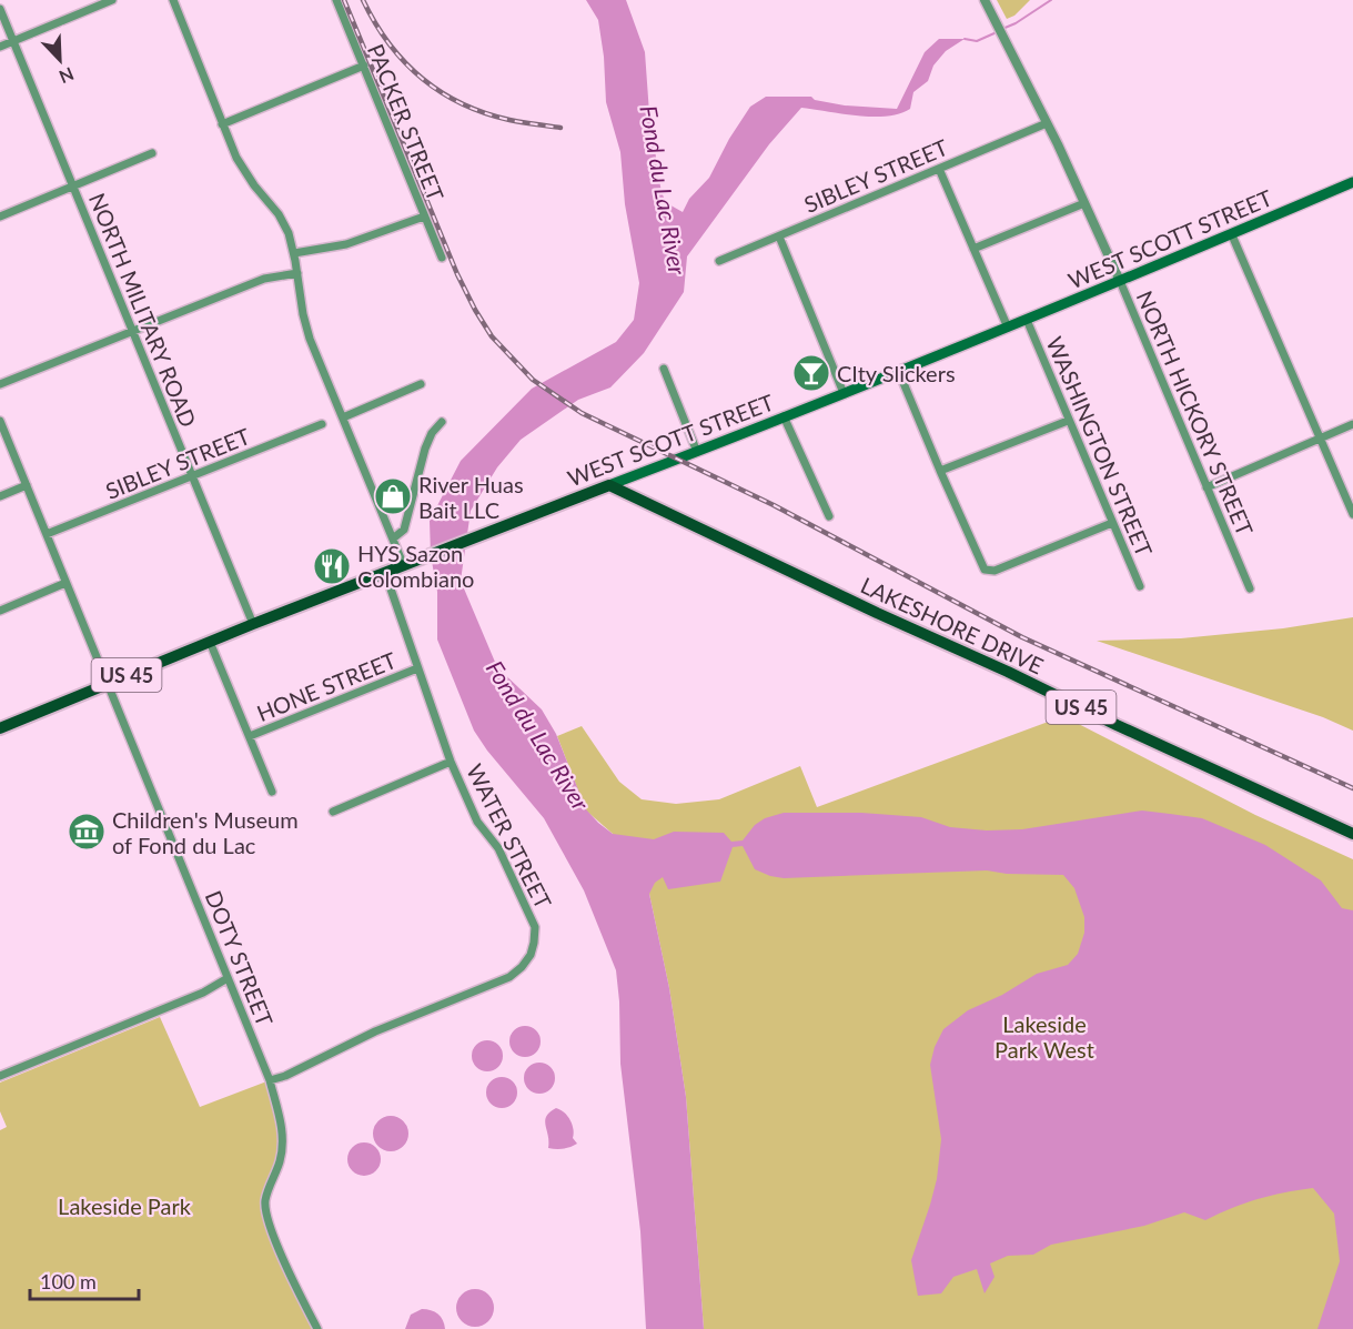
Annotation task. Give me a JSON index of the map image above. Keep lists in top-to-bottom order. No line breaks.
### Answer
{"streets":{"main road":["WEST SCOTT STREET","LAKESHORE DRIVE","US 45"],"street":["PACKER STREET","SIBLEY STREET","NORTH MILITARY ROAD","NORTH HICKORY STREET","WASHINGTON STREET","HONE STREET","WATER STREET","DOTY STREET"]},"crossings":[["SIBLEY STREET","NORTH MILITARY ROAD"],["SIBLEY STREET","NORTH HICKORY STREET"],["SIBLEY STREET","DOTY STREET"],["WEST SCOTT STREET","NORTH MILITARY ROAD"],["WEST SCOTT STREET","NORTH HICKORY STREET"],["WEST SCOTT STREET","WASHINGTON STREET"],["WEST SCOTT STREET","LAKESHORE DRIVE"],["WEST SCOTT STREET","WATER STREET"],["WEST SCOTT STREET","DOTY STREET"],["HONE STREET","WATER STREET"],["WATER STREET","DOTY STREET"]],"water":["Fond du Lac River"],"parks":["Lakeside Park West","Lakeside Park"],"places":{"bar":["CIty Slickers"],"shop":["River Huas Bait LLC"],"restaurant":["HYS Sazon Colombiano"],"museum":["Children's Museum of Fond du Lac"]},"scale_bar":"100 m","north":"bottom right"}
